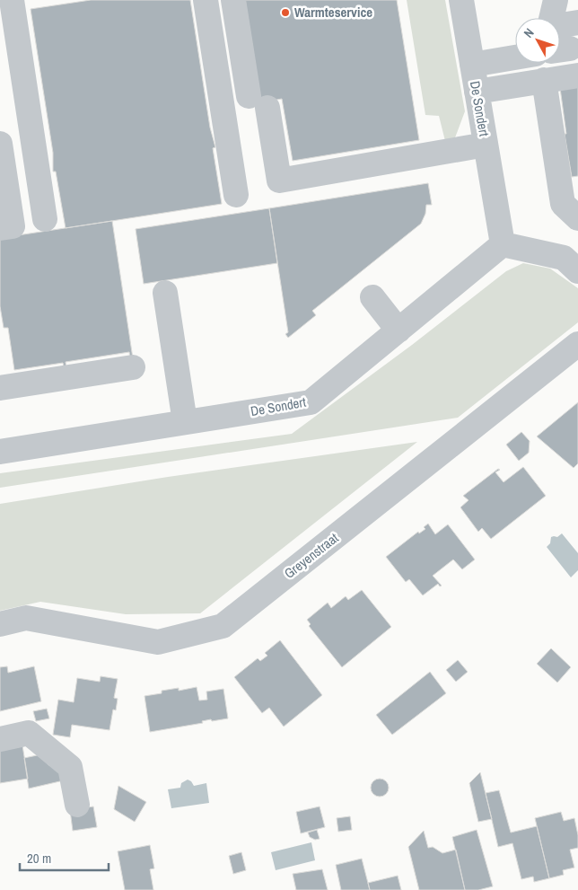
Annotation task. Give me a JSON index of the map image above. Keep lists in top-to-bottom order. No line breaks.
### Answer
{"streets":{"street":["De Sondert","Greyenstraat"]},"places":["Warmteservice"],"scale_bar":"20 m","north":"top left"}
